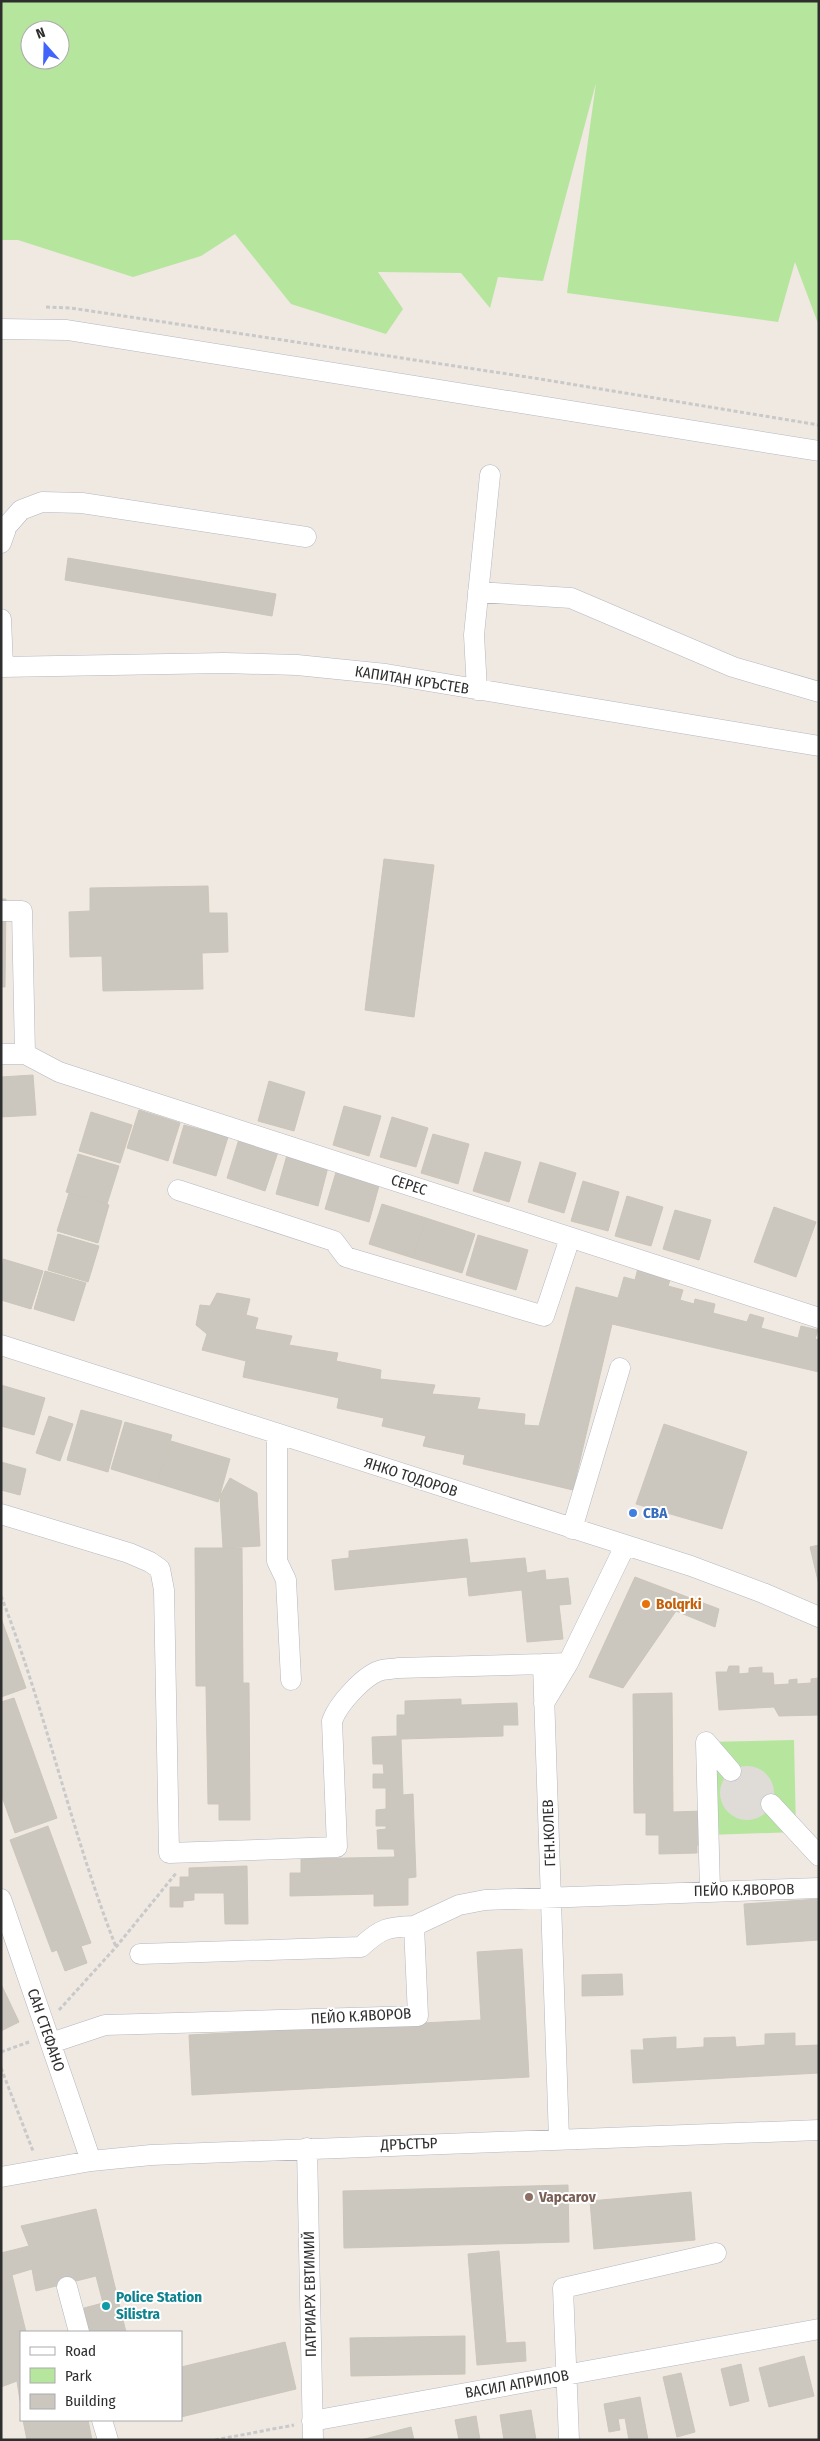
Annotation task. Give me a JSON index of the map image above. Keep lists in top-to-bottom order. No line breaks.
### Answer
{"streets":{"street":["КАПИТАН КРЪСТЕВ","СЕРЕС","ЯНКО ТОДОРОВ","ГЕН.КОЛЕВ","ПЕЙО К.ЯВОРОВ","САН СТЕФАНО","ДРЪСТЪР","ПАТРИАРХ ЕВТИМИЙ","ВАСИЛ АПРИЛОВ"]},"crossings":[["ГЕН.КОЛЕВ","ПЕЙО К.ЯВОРОВ"],["ГЕН.КОЛЕВ","ДРЪСТЪР"],["ПЕЙО К.ЯВОРОВ","САН СТЕФАНО"],["САН СТЕФАНО","ДРЪСТЪР"],["ДРЪСТЪР","ПАТРИАРХ ЕВТИМИЙ"],["ПАТРИАРХ ЕВТИМИЙ","ВАСИЛ АПРИЛОВ"]],"places":["CBA","Bolqrki","Vapcarov","Police Station Silistra"],"legend":["Road","Park","Building"],"north":"top"}
